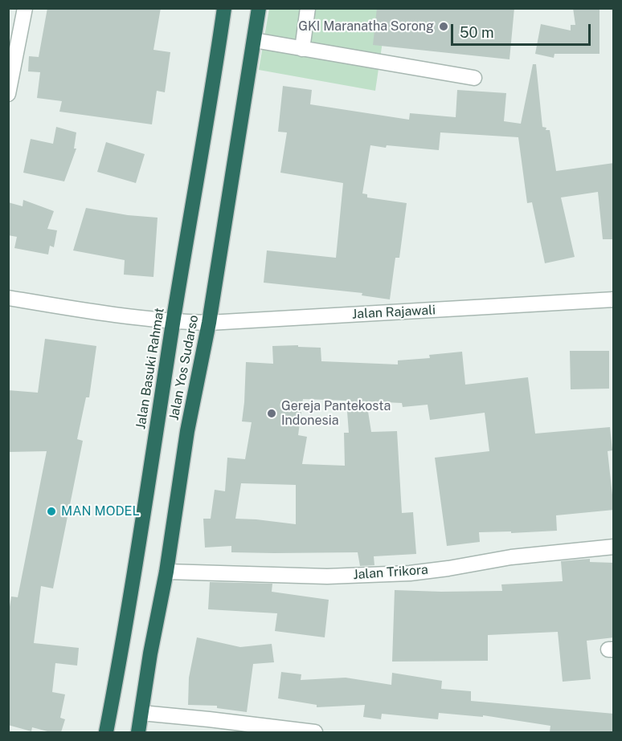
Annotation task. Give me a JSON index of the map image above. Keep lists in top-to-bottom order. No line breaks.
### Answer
{"streets":{"highway":["Jalan Yos Sudarso","Jalan Basuki Rahmat"],"street":["Jalan Rajawali","Jalan Trikora"]},"crossings":[["Jalan Rajawali","Jalan Yos Sudarso"],["Jalan Rajawali","Jalan Basuki Rahmat"],["Jalan Yos Sudarso","Jalan Trikora"]],"places":["GKI Maranatha Sorong","Gereja Pantekosta Indonesia","MAN MODEL"],"scale_bar":"50 m"}
